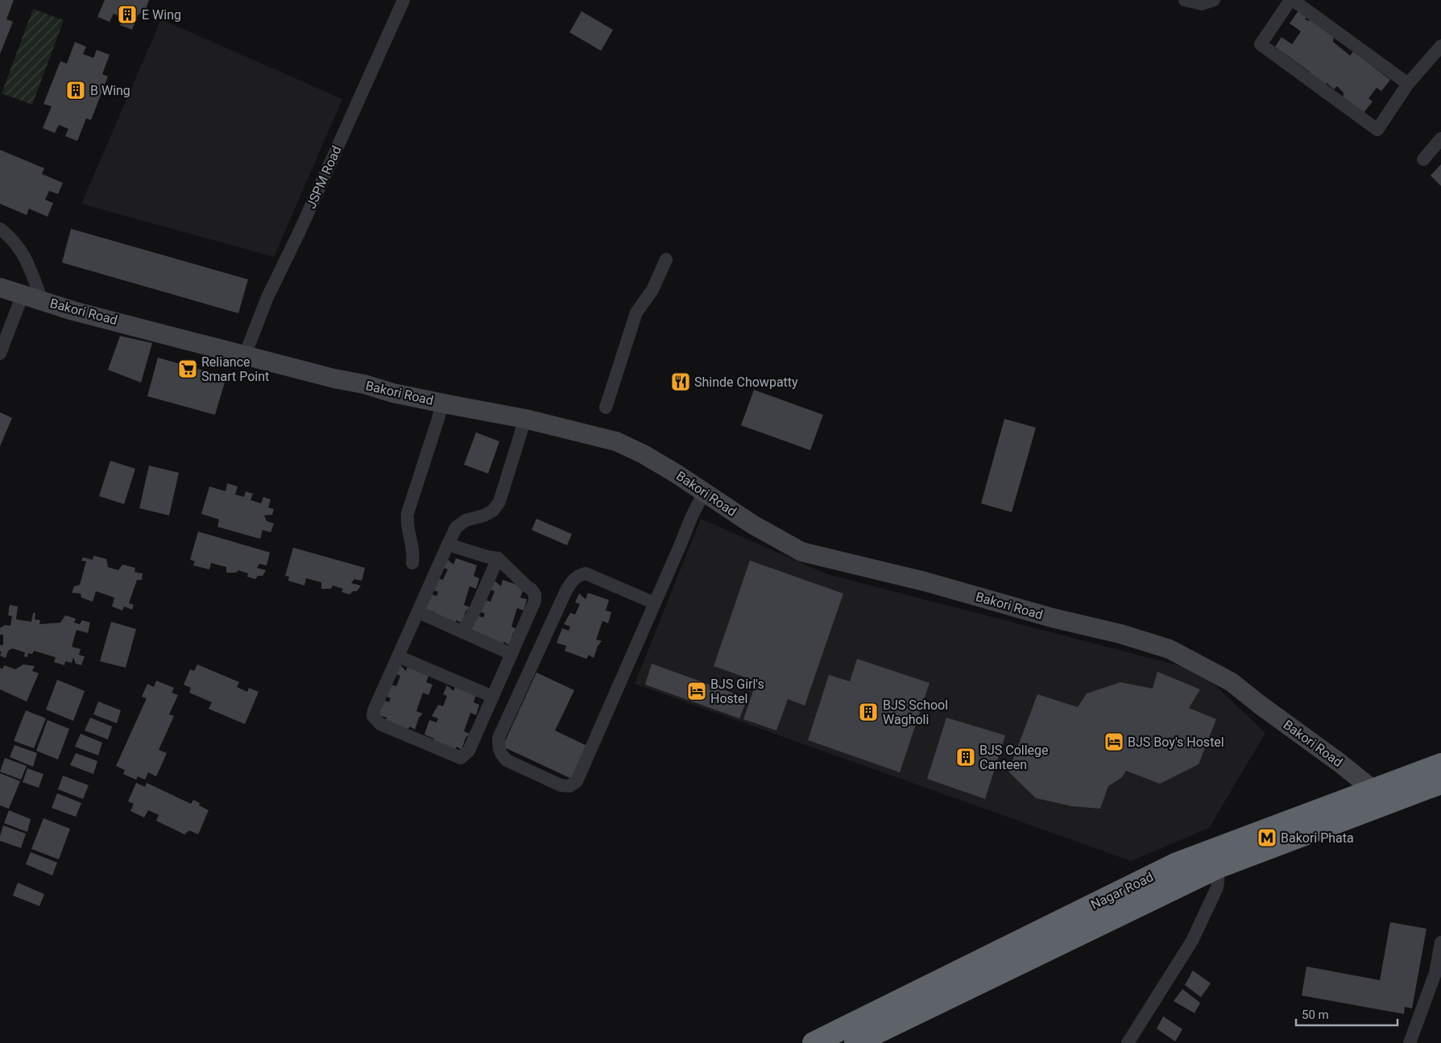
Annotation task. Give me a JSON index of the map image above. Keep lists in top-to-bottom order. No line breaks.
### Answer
{"streets":{"highway":["Nagar Road"],"street":["JSPM Road","Bakori Road"]},"crossings":[["JSPM Road","Bakori Road"],["Bakori Road","Nagar Road"]],"places":{"building":["E Wing","B Wing","BJS School Wagholi","BJS College Canteen"],"supermarket":["Reliance Smart Point"],"restaurant":["Shinde Chowpatty"],"hotel":["BJS Girl's Hostel","BJS Boy's Hostel"],"metro station":["Bakori Phata"]},"scale_bar":"50 m"}
